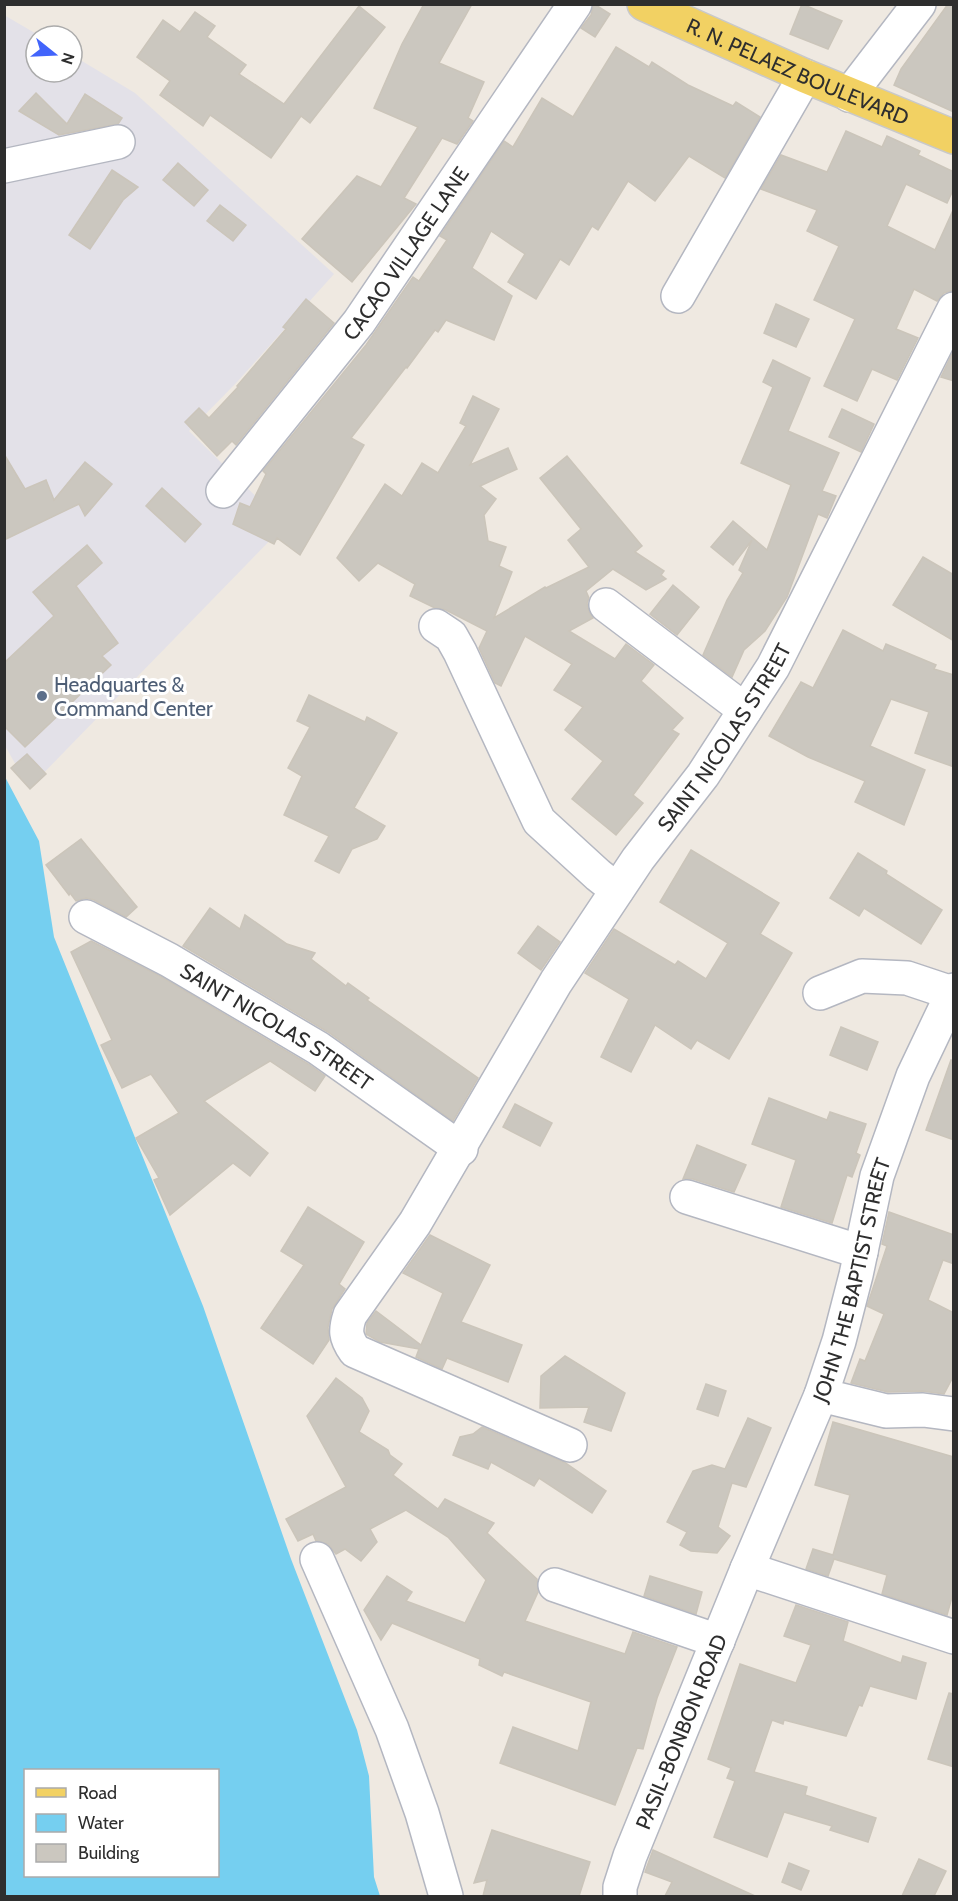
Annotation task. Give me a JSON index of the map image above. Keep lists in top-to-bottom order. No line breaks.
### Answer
{"streets":{"main road":["R. N. PELAEZ BOULEVARD"],"street":["CACAO VILLAGE LANE","SAINT NICOLAS STREET","JOHN THE BAPTIST STREET","PASIL-BONBON ROAD"]},"crossings":[["JOHN THE BAPTIST STREET","PASIL-BONBON ROAD"]],"places":["Headquartes & Command Center"],"legend":["Road","Water","Building"],"north":"right"}
